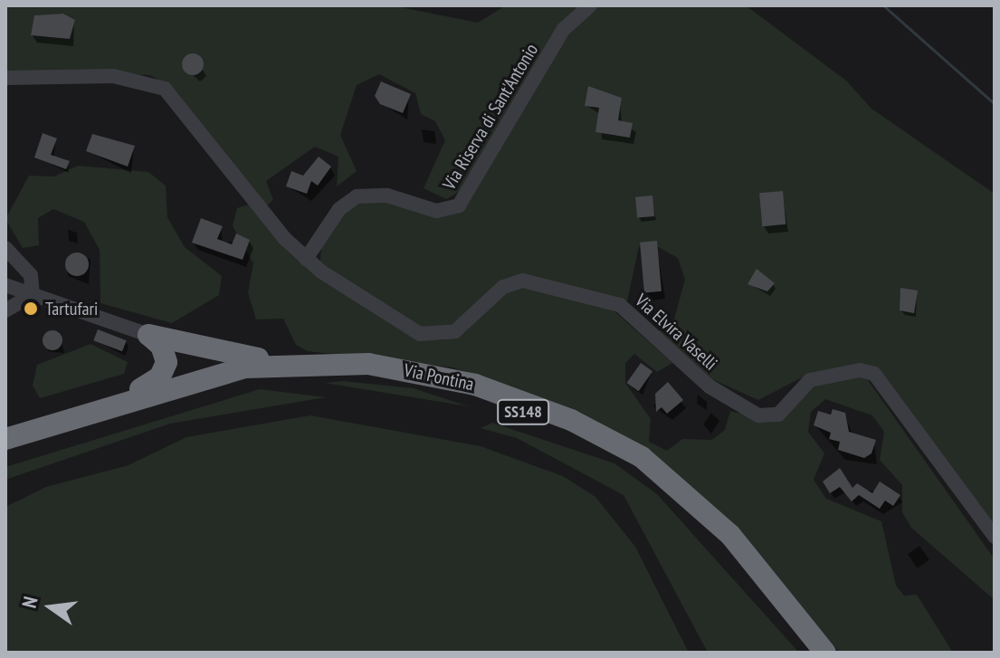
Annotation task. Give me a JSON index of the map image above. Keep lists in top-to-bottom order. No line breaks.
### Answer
{"streets":{"highway":["Via Pontina","SS148"],"street":["Via Riserva di Sant'Antonio","Via Elvira Vaselli"]},"crossings":[["Via Riserva di Sant'Antonio","Via Elvira Vaselli"]],"places":["Tartufari"],"north":"left"}
